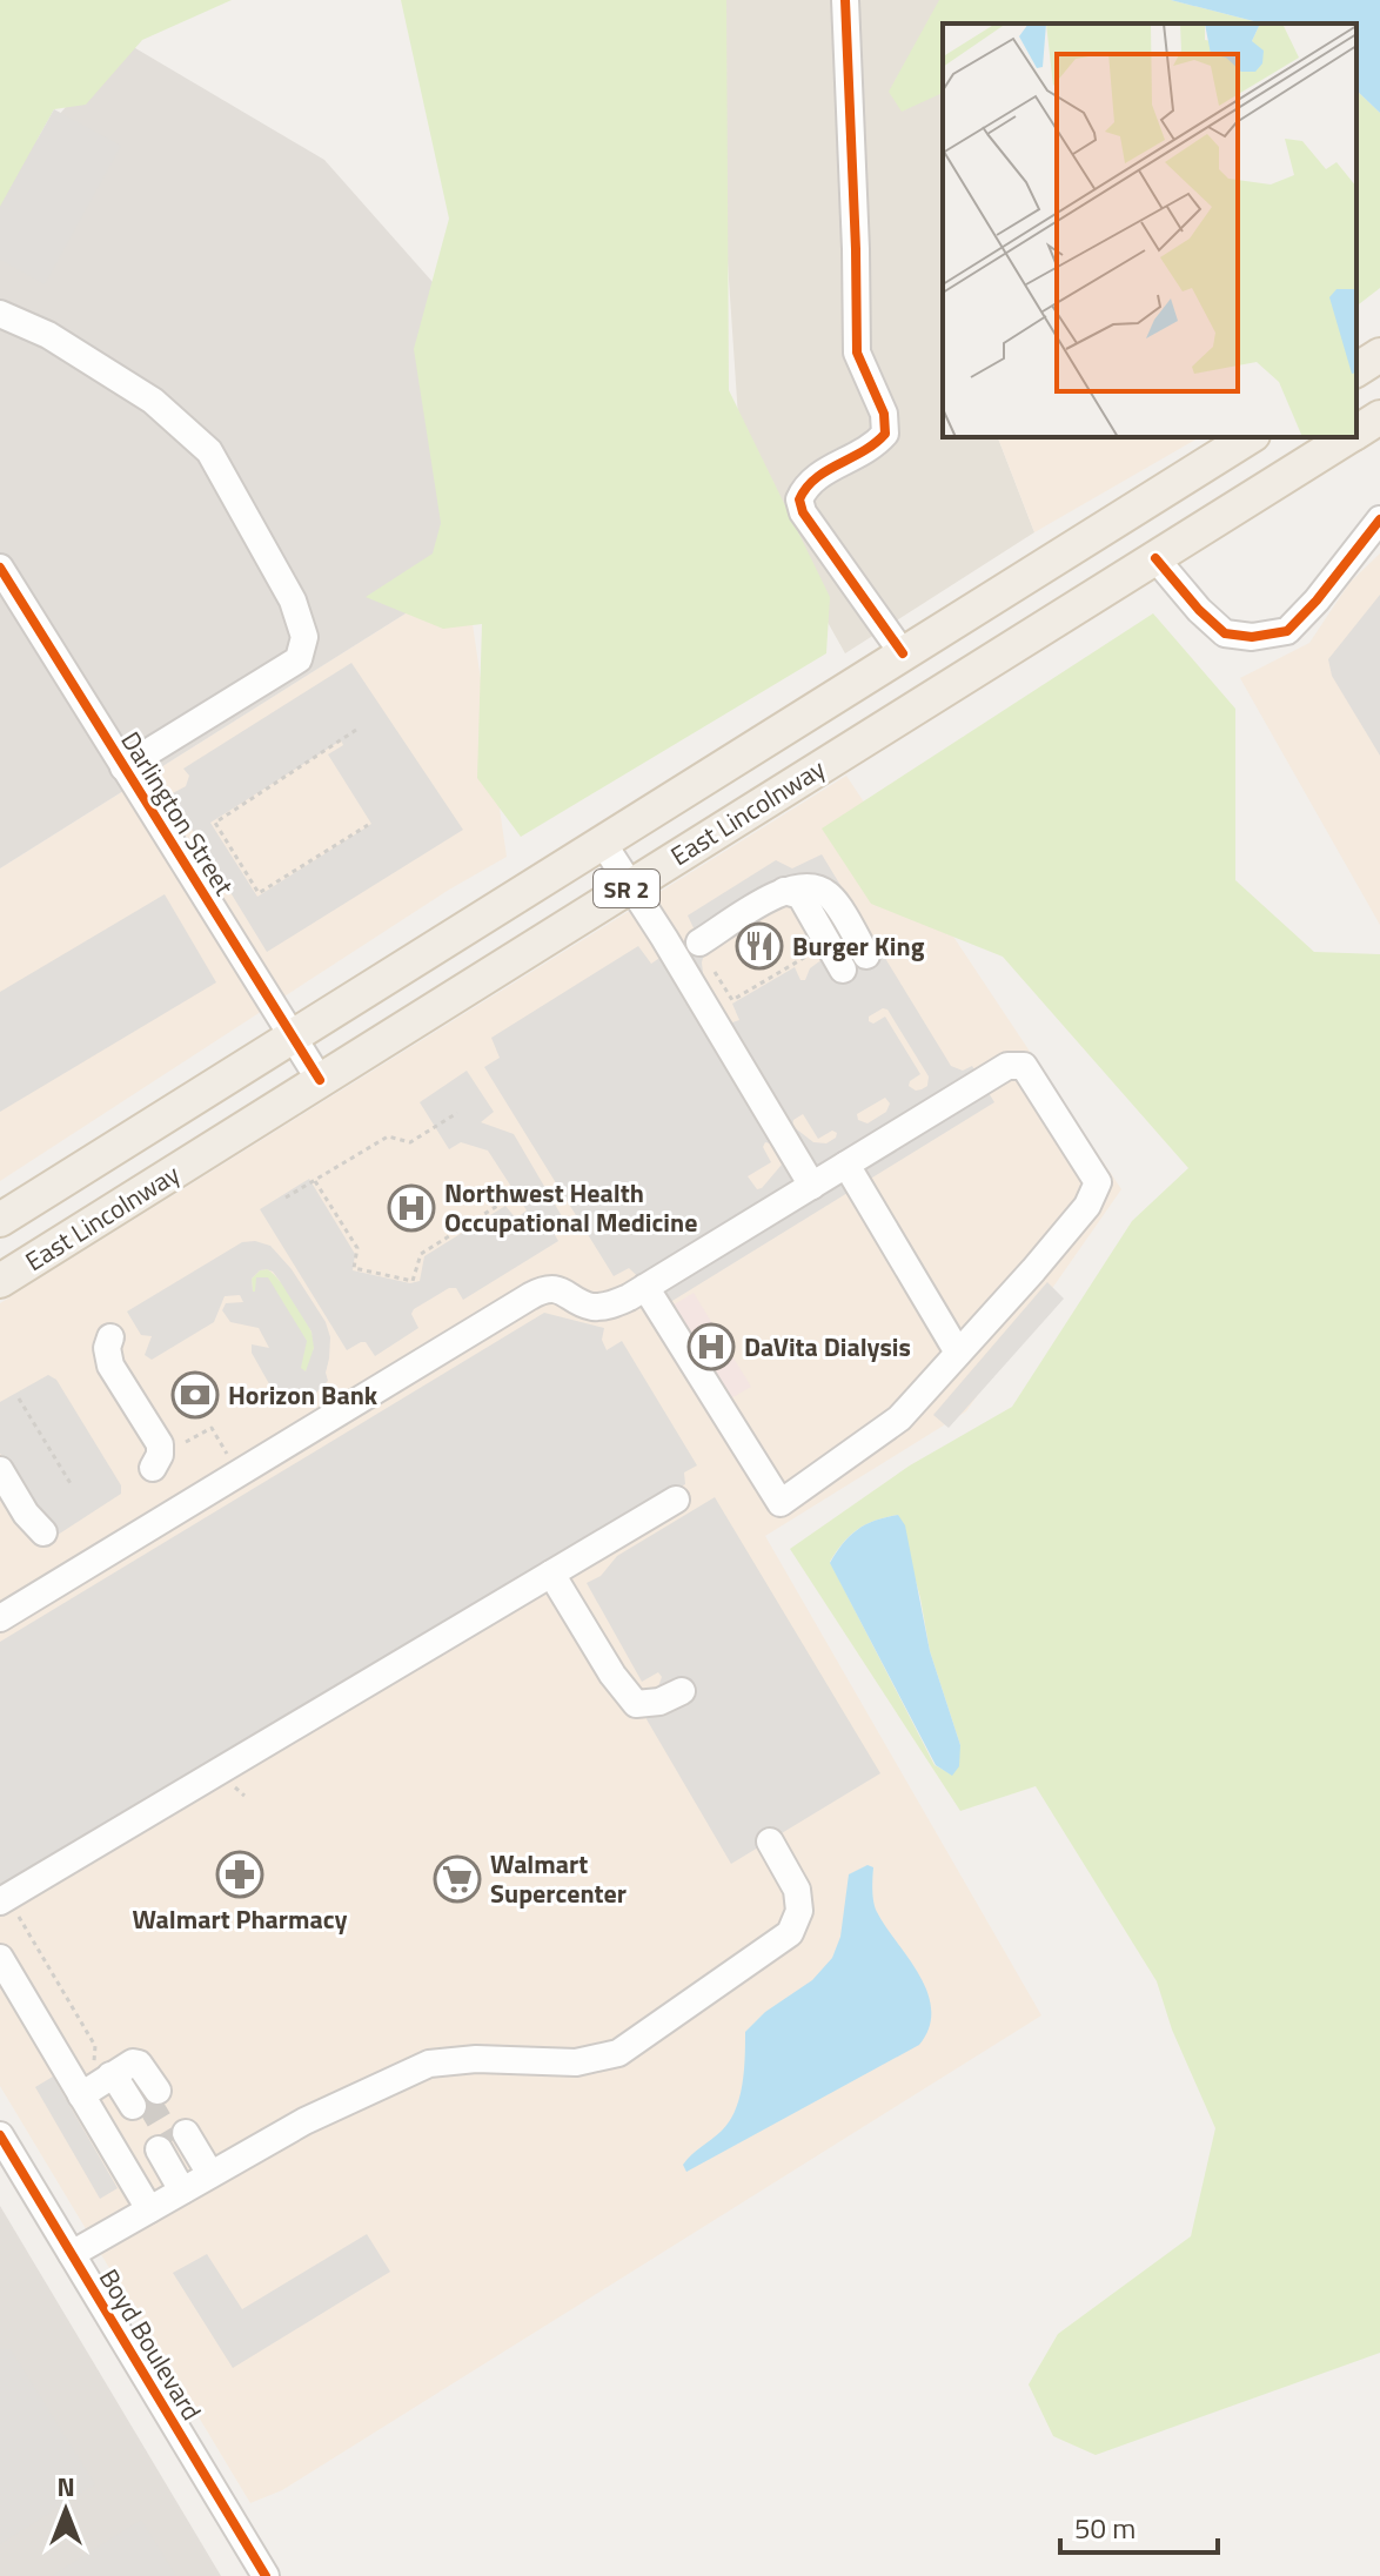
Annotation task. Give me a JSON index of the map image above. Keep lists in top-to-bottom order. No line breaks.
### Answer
{"streets":{"main road":["East Lincolnway","SR 2"],"street":["Darlington Street","Boyd Boulevard"]},"crossings":[["East Lincolnway","Darlington Street"]],"places":{"restaurant":["Burger King"],"hospital":["Northwest Health Occupational Medicine","DaVita Dialysis"],"bank":["Horizon Bank"],"pharmacy":["Walmart Pharmacy"],"supermarket":["Walmart Supercenter"]},"scale_bar":"50 m","north":"top"}
